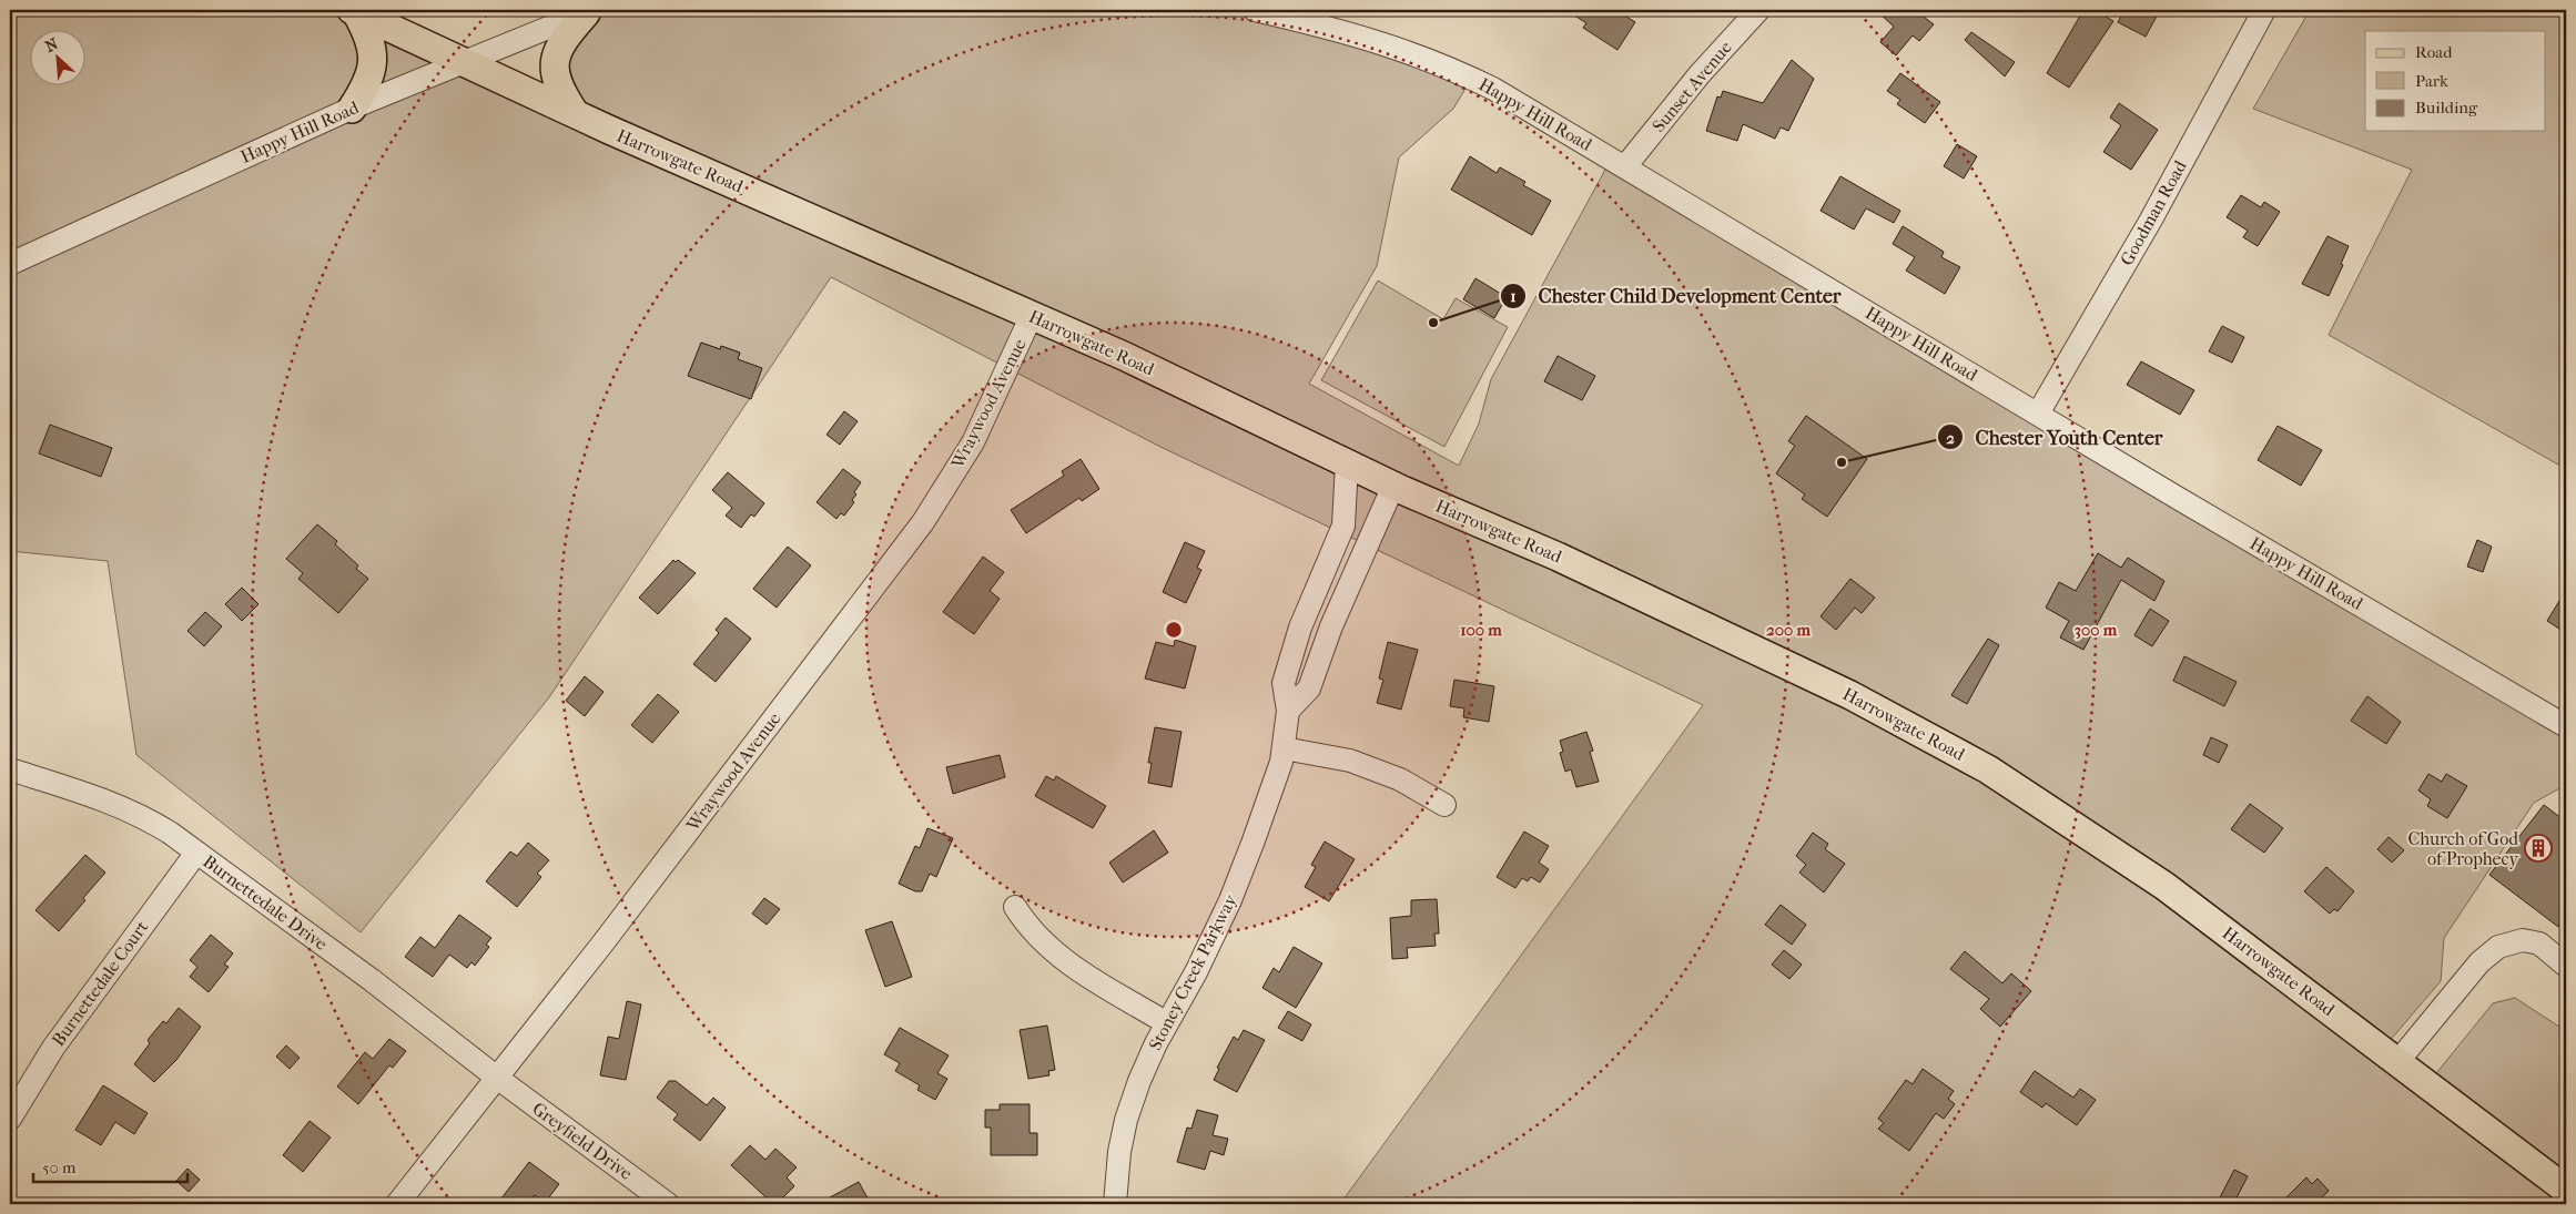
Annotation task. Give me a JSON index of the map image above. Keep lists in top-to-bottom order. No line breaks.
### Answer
{"streets":{"main road":["Harrowgate Road"],"street":["Sunset Avenue","Happy Hill Road","Goodman Road","Wraywood Avenue","Burnettedale Drive","Stoney Creek Parkway","Burnettedale Court","Greyfield Drive"]},"crossings":[["Sunset Avenue","Happy Hill Road"],["Happy Hill Road","Harrowgate Road"],["Happy Hill Road","Goodman Road"],["Harrowgate Road","Wraywood Avenue"],["Harrowgate Road","Stoney Creek Parkway"],["Wraywood Avenue","Burnettedale Drive"],["Wraywood Avenue","Greyfield Drive"],["Burnettedale Drive","Burnettedale Court"],["Burnettedale Drive","Greyfield Drive"]],"places":{"other":["Chester Child Development Center","Chester Youth Center"],"building":["Church of God of Prophecy"]},"legend":["Road","Park","Building"],"scale_bar":"50 m","north":"top left","rings":["100 m","200 m","300 m"]}
